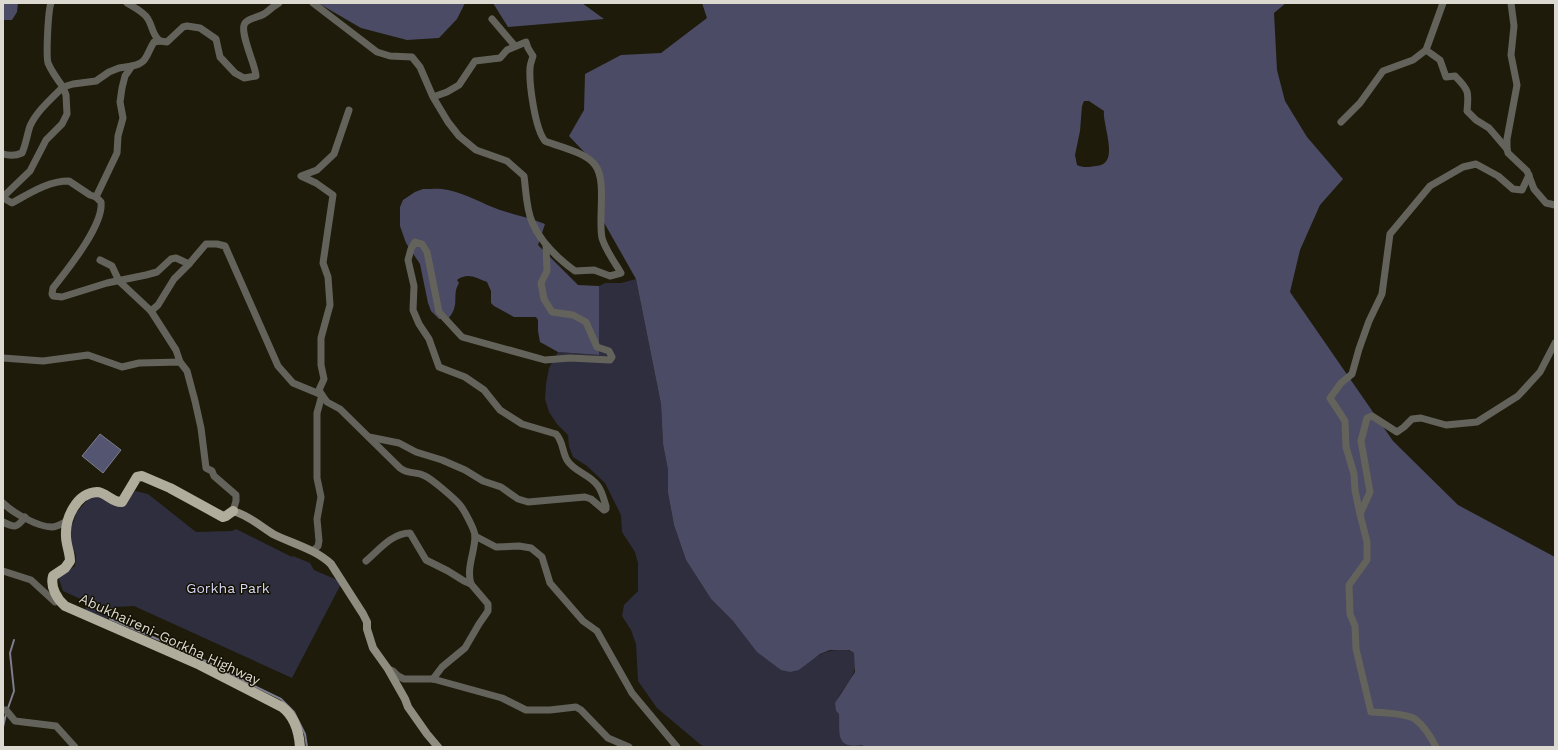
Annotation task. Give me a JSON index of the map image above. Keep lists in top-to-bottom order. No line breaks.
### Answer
{"streets":{"main road":["Abukhaireni-Gorkha Highway"]},"parks":["Gorkha Park"]}
